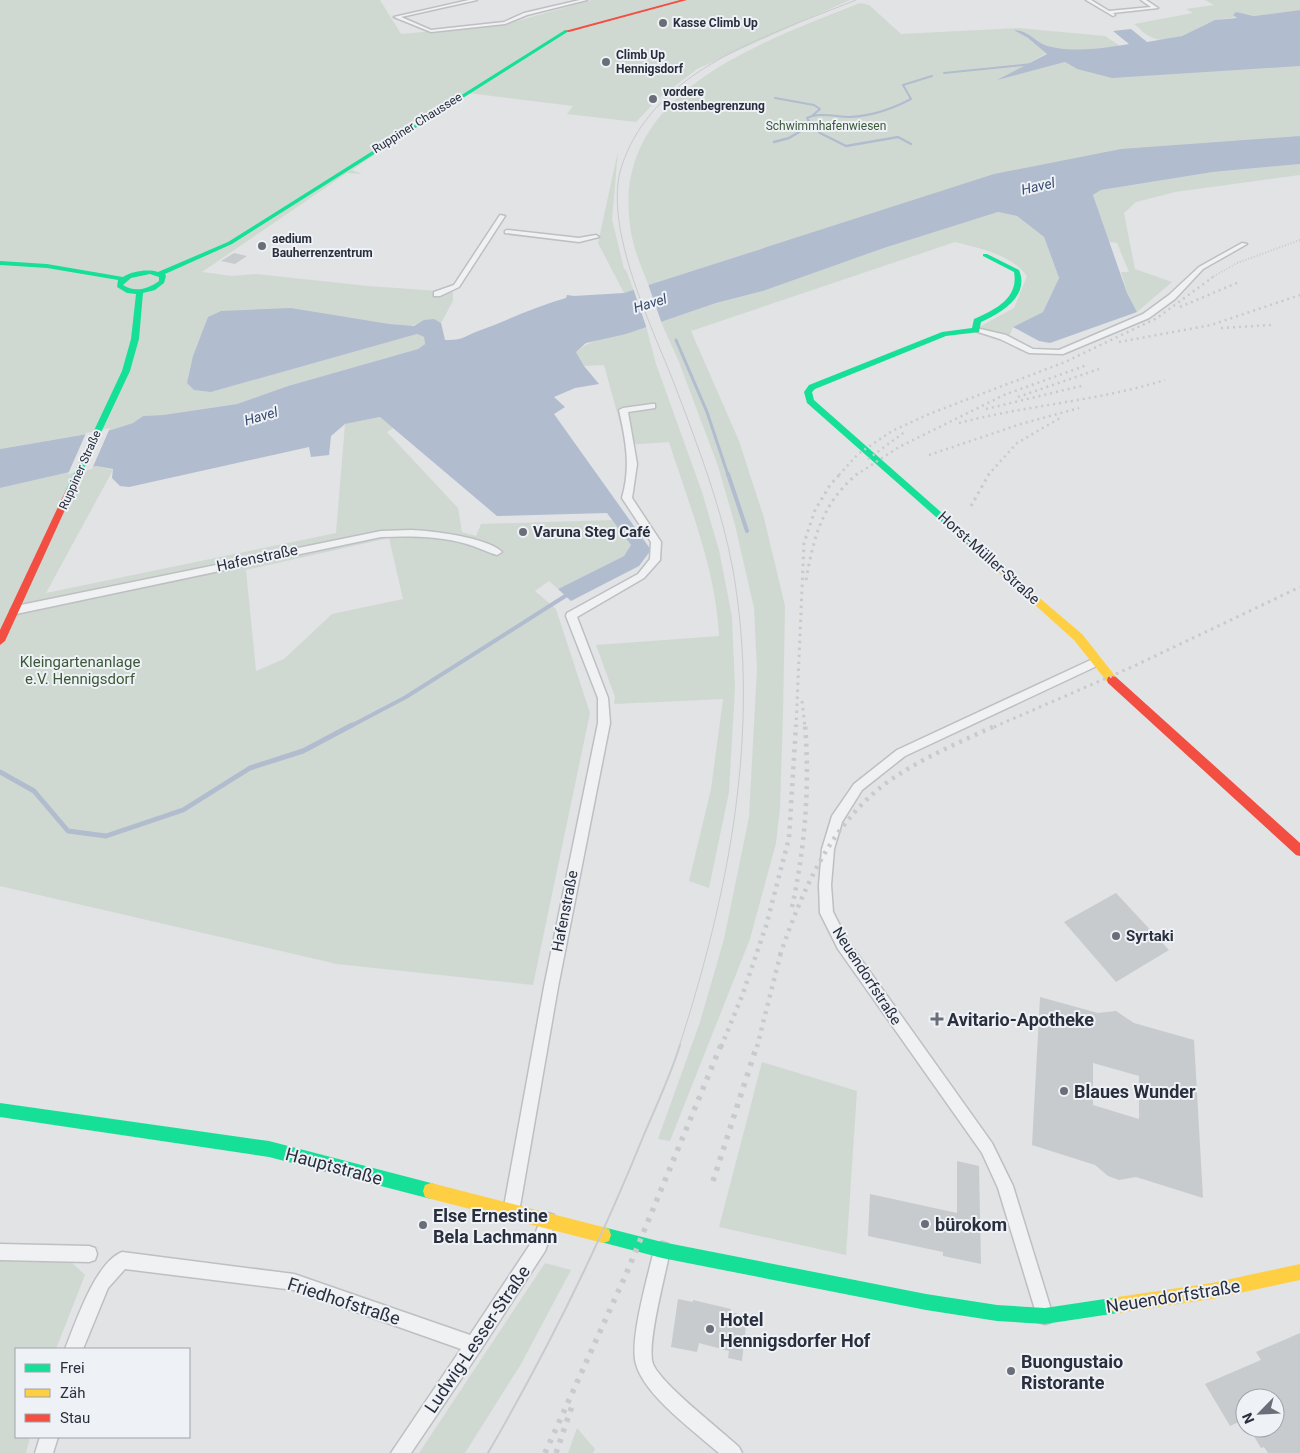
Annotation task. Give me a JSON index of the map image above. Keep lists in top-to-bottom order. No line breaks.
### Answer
{"streets":{"main road":["Ruppiner Chaussee","Ruppiner Straße","Horst-Müller-Straße","Neuendorfstraße","Hauptstraße"],"street":["Hafenstraße","Friedhofstraße","Ludwig-Lesser-Straße"]},"crossings":[["Ruppiner Straße","Hafenstraße"],["Hafenstraße","Hauptstraße"],["Horst-Müller-Straße","Neuendorfstraße"],["Neuendorfstraße","Hauptstraße"],["Hauptstraße","Ludwig-Lesser-Straße"],["Friedhofstraße","Ludwig-Lesser-Straße"]],"water":["Havel"],"parks":["Schwimmhafenwiesen","Kleingartenanlage e.V. Hennigsdorf"],"places":{"other":["Kasse Climb Up","Climb Up Hennigsdorf","vordere Postenbegrenzung","aedium Bauherrenzentrum","Varuna Steg Café","Syrtaki","Blaues Wunder","bürokom","Else Ernestine Bela Lachmann","Hotel Hennigsdorfer Hof","Buongustaio Ristorante"],"health":["Avitario-Apotheke"]},"legend":["Frei","Zäh","Stau"],"north":"bottom left"}
